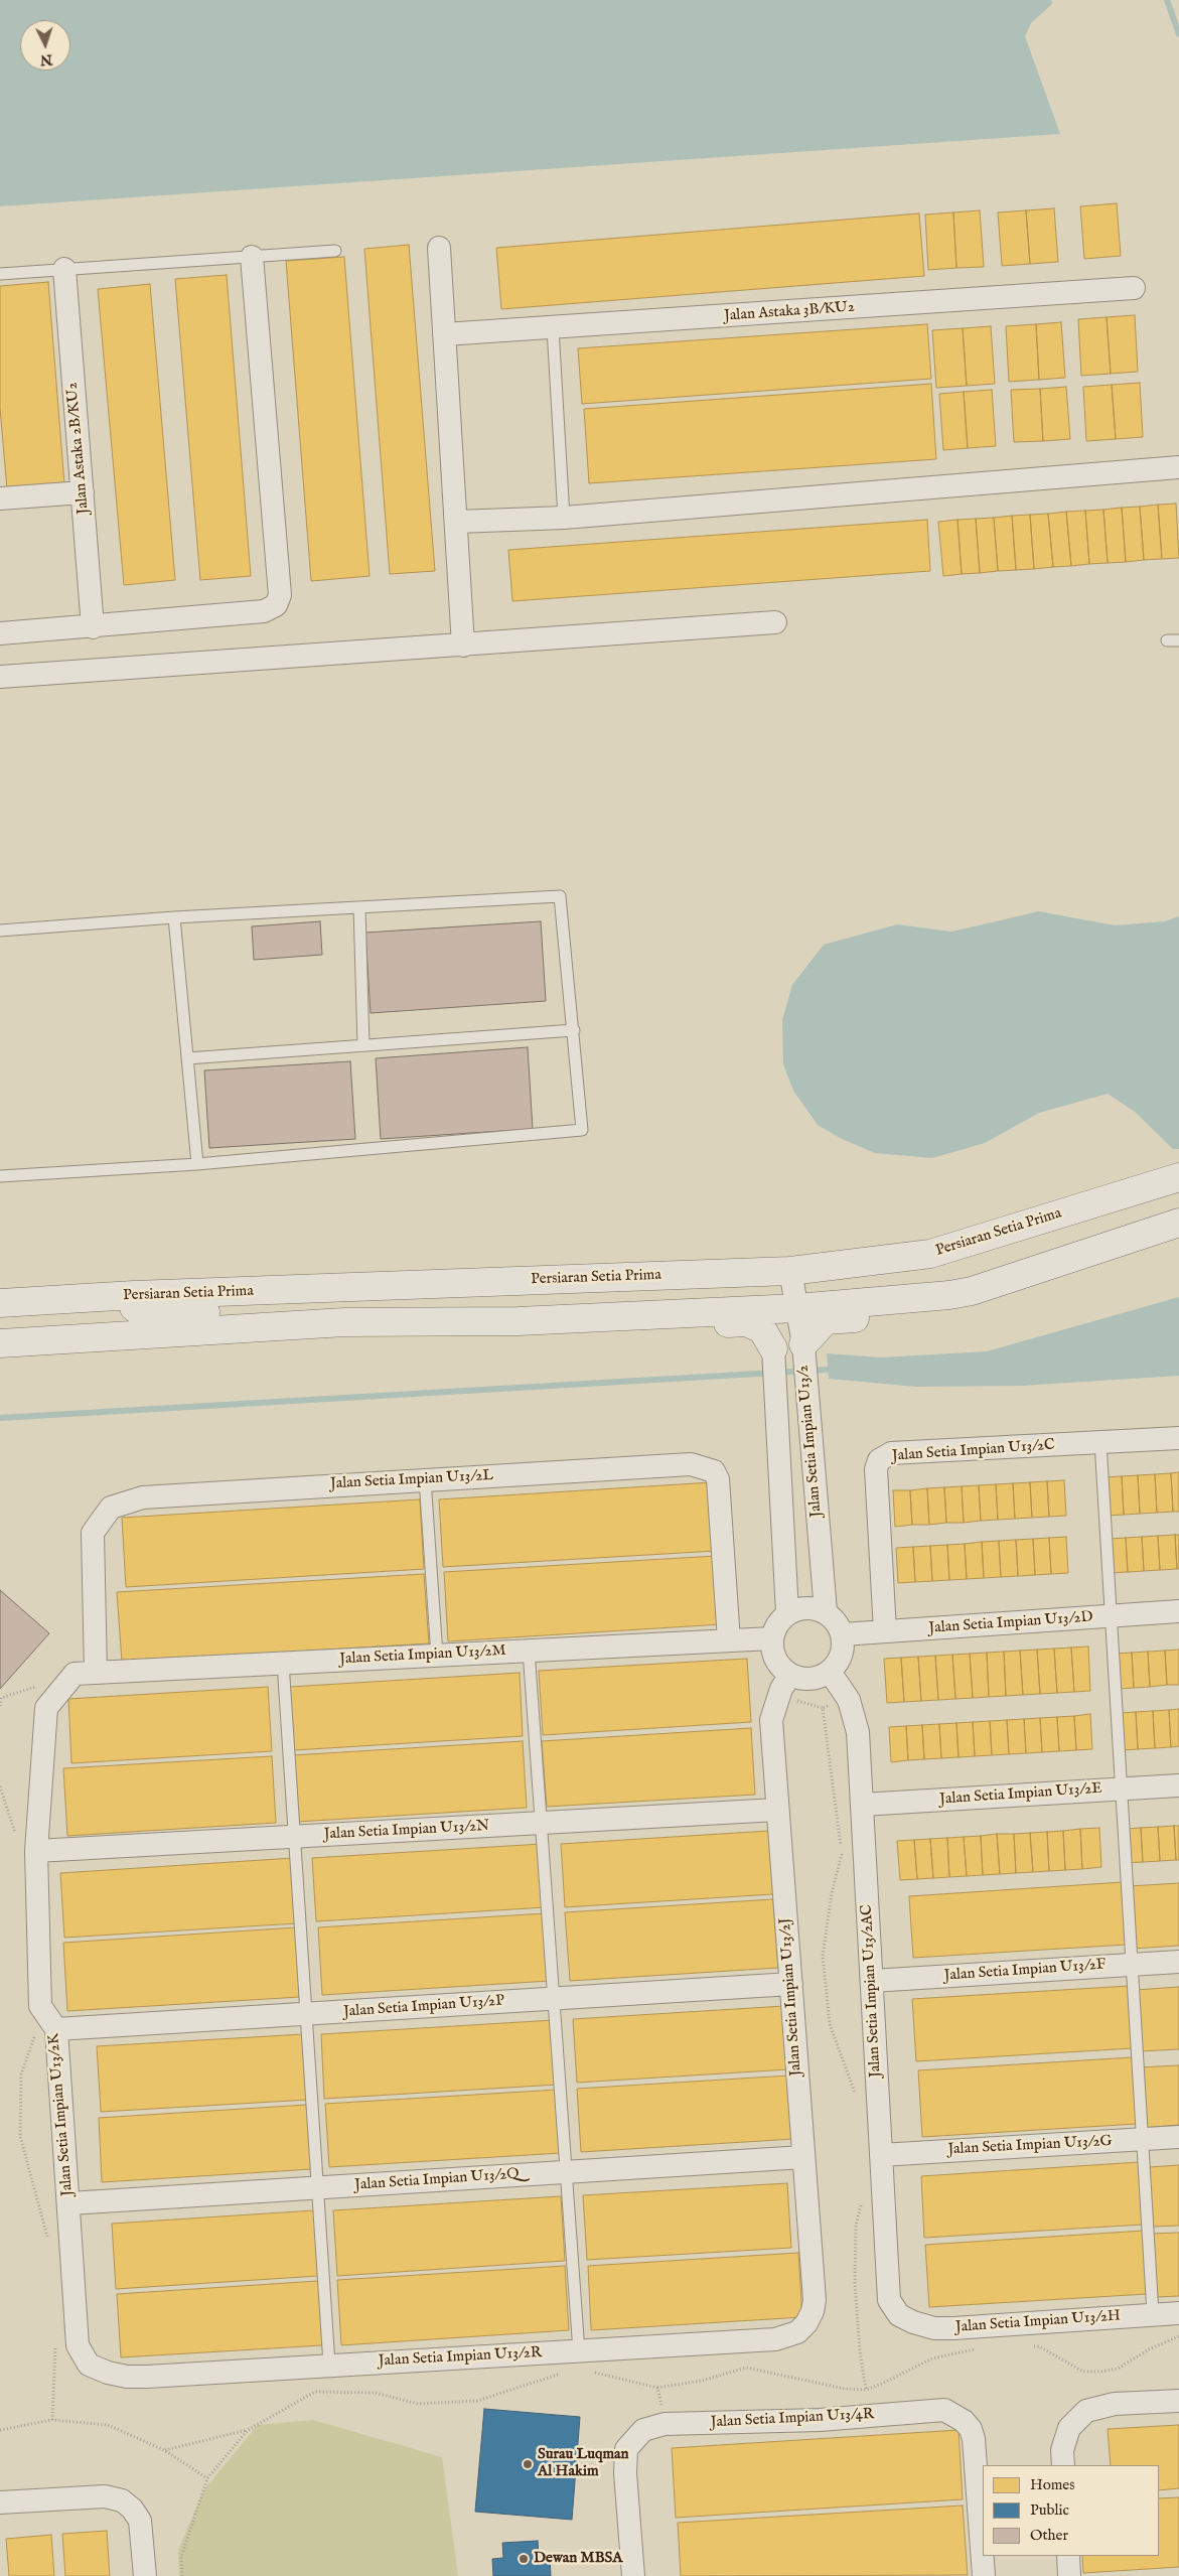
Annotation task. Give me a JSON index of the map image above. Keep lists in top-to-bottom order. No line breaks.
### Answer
{"streets":{"street":["Jalan Astaka 3B/KU2","Jalan Astaka 2B/KU2","Persiaran Setia Prima","Jalan Setia Impian U13/2","Jalan Setia Impian U13/2C","Jalan Setia Impian U13/2L","Jalan Setia Impian U13/2D","Jalan Setia Impian U13/2M","Jalan Setia Impian U13/2E","Jalan Setia Impian U13/2N","Jalan Setia Impian U13/2F","Jalan Setia Impian U13/2AC","Jalan Setia Impian U13/2J","Jalan Setia Impian U13/2P","Jalan Setia Impian U13/2K","Jalan Setia Impian U13/2G","Jalan Setia Impian U13/2Q","Jalan Setia Impian U13/2H","Jalan Setia Impian U13/2R","Jalan Setia Impian U13/4R"]},"crossings":[["Persiaran Setia Prima","Jalan Setia Impian U13/2"],["Jalan Setia Impian U13/2","Jalan Setia Impian U13/2D"],["Jalan Setia Impian U13/2","Jalan Setia Impian U13/2M"],["Jalan Setia Impian U13/2","Jalan Setia Impian U13/2AC"],["Jalan Setia Impian U13/2","Jalan Setia Impian U13/2J"],["Jalan Setia Impian U13/2C","Jalan Setia Impian U13/2D"],["Jalan Setia Impian U13/2L","Jalan Setia Impian U13/2M"],["Jalan Setia Impian U13/2L","Jalan Setia Impian U13/2K"],["Jalan Setia Impian U13/2D","Jalan Setia Impian U13/2M"],["Jalan Setia Impian U13/2D","Jalan Setia Impian U13/2AC"],["Jalan Setia Impian U13/2D","Jalan Setia Impian U13/2J"],["Jalan Setia Impian U13/2M","Jalan Setia Impian U13/2AC"],["Jalan Setia Impian U13/2M","Jalan Setia Impian U13/2J"],["Jalan Setia Impian U13/2M","Jalan Setia Impian U13/2K"],["Jalan Setia Impian U13/2E","Jalan Setia Impian U13/2AC"],["Jalan Setia Impian U13/2N","Jalan Setia Impian U13/2J"],["Jalan Setia Impian U13/2N","Jalan Setia Impian U13/2K"],["Jalan Setia Impian U13/2F","Jalan Setia Impian U13/2AC"],["Jalan Setia Impian U13/2AC","Jalan Setia Impian U13/2J"],["Jalan Setia Impian U13/2AC","Jalan Setia Impian U13/2G"],["Jalan Setia Impian U13/2AC","Jalan Setia Impian U13/2H"],["Jalan Setia Impian U13/2J","Jalan Setia Impian U13/2P"],["Jalan Setia Impian U13/2J","Jalan Setia Impian U13/2Q"],["Jalan Setia Impian U13/2J","Jalan Setia Impian U13/2R"],["Jalan Setia Impian U13/2P","Jalan Setia Impian U13/2K"],["Jalan Setia Impian U13/2K","Jalan Setia Impian U13/2Q"],["Jalan Setia Impian U13/2K","Jalan Setia Impian U13/2R"]],"places":["Surau Luqman Al Hakim","Dewan MBSA"],"legend":["Homes","Public","Other"],"north":"bottom"}
